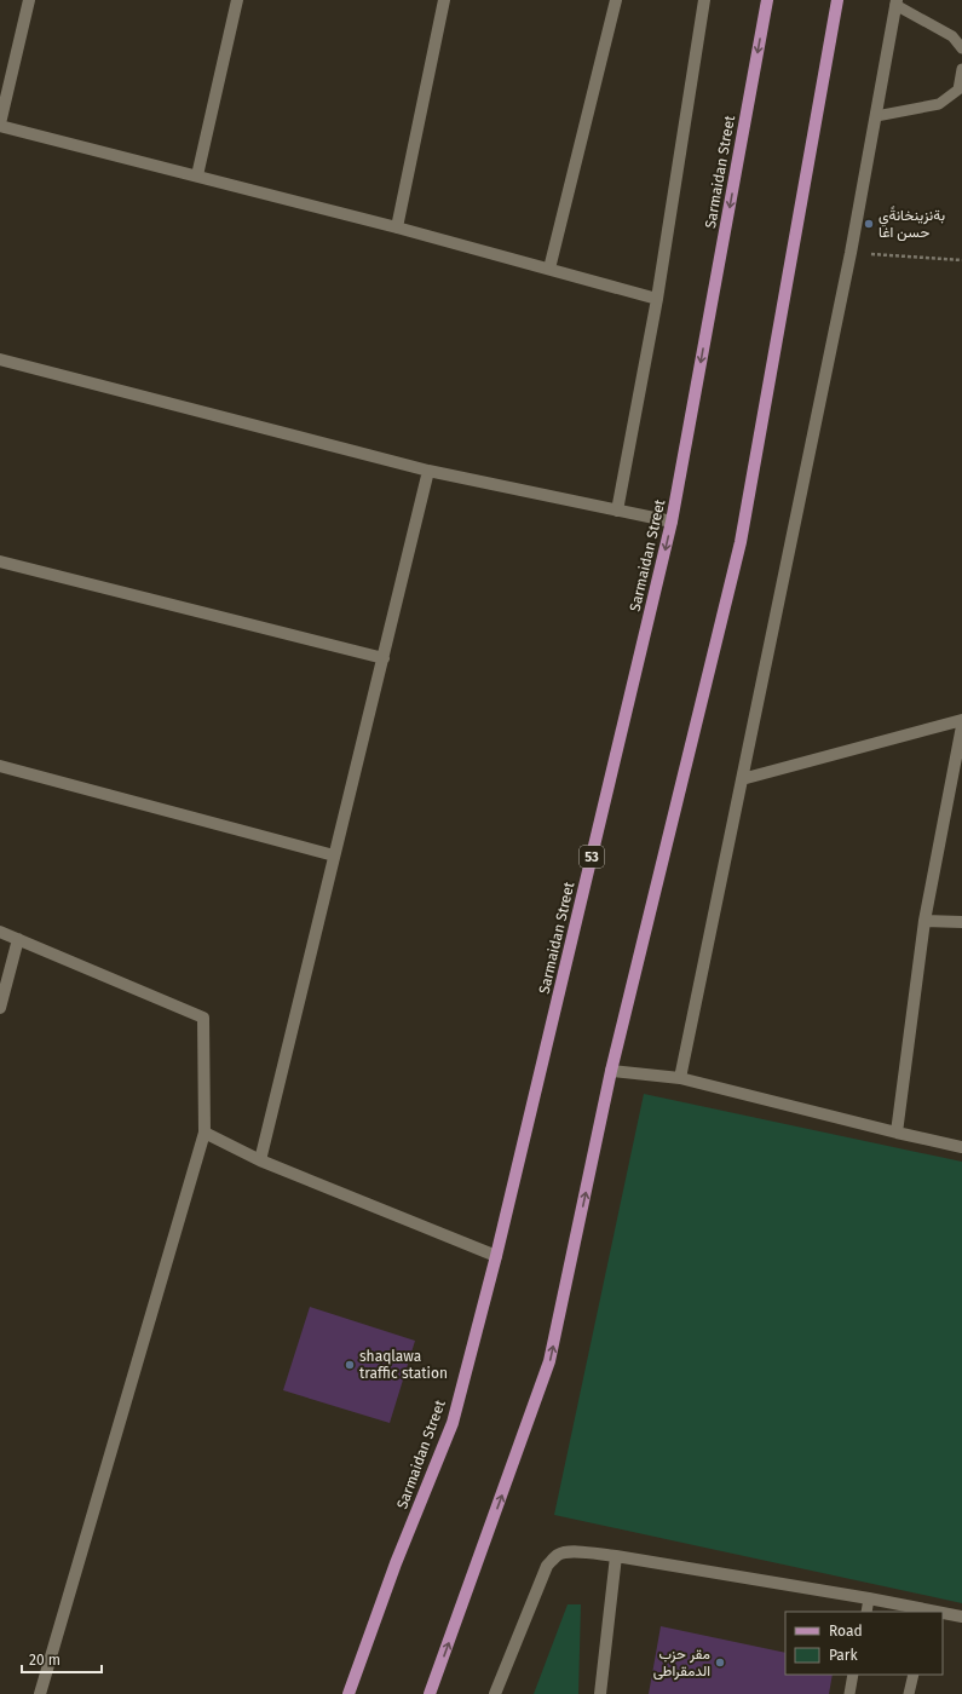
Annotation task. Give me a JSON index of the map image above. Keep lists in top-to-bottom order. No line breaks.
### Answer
{"streets":{"main road":["Sarmaidan Street","53"]},"places":["بةنزينخانةًي حسن اغا","shaqlawa traffic station","مقر حزب الدمقراطی"],"legend":["Road","Park"],"scale_bar":"20 m"}
